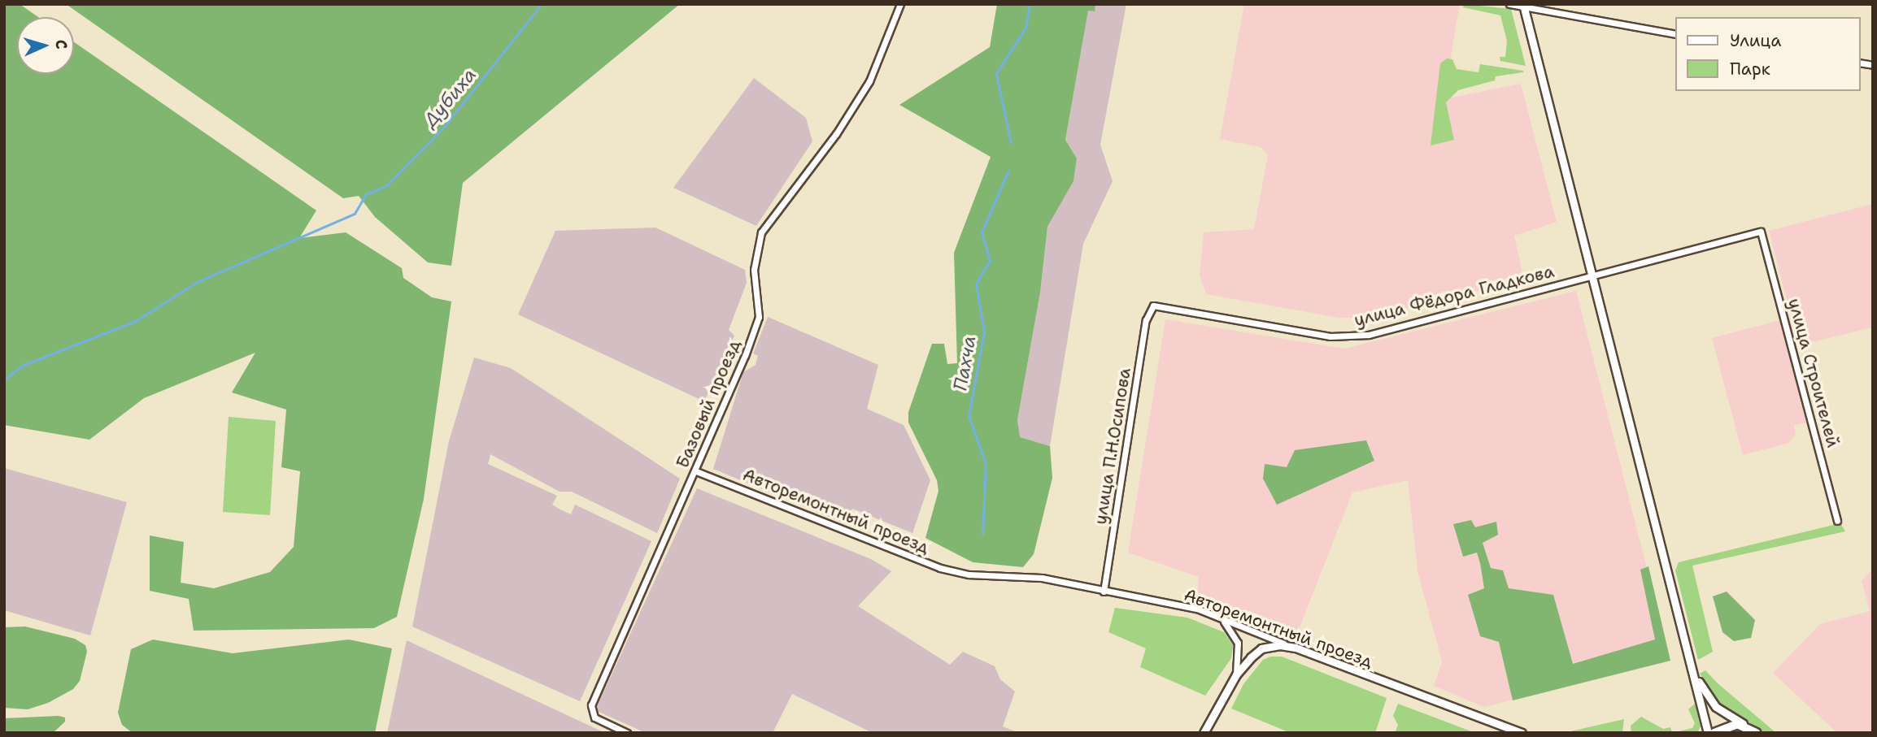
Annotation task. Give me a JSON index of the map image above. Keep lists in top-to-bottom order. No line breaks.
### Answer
{"streets":{"street":["улица Фёдора Гладкова","улица Строителей","Базовый проезд","улица П.Н.Осипова","Авторемонтный проезд"]},"crossings":[["улица Фёдора Гладкова","улица Строителей"],["улица Фёдора Гладкова","улица П.Н.Осипова"],["Базовый проезд","Авторемонтный проезд"],["улица П.Н.Осипова","Авторемонтный проезд"]],"water":["Дубиха","Пахча"],"legend":["Улица","Парк"],"north":"right"}
